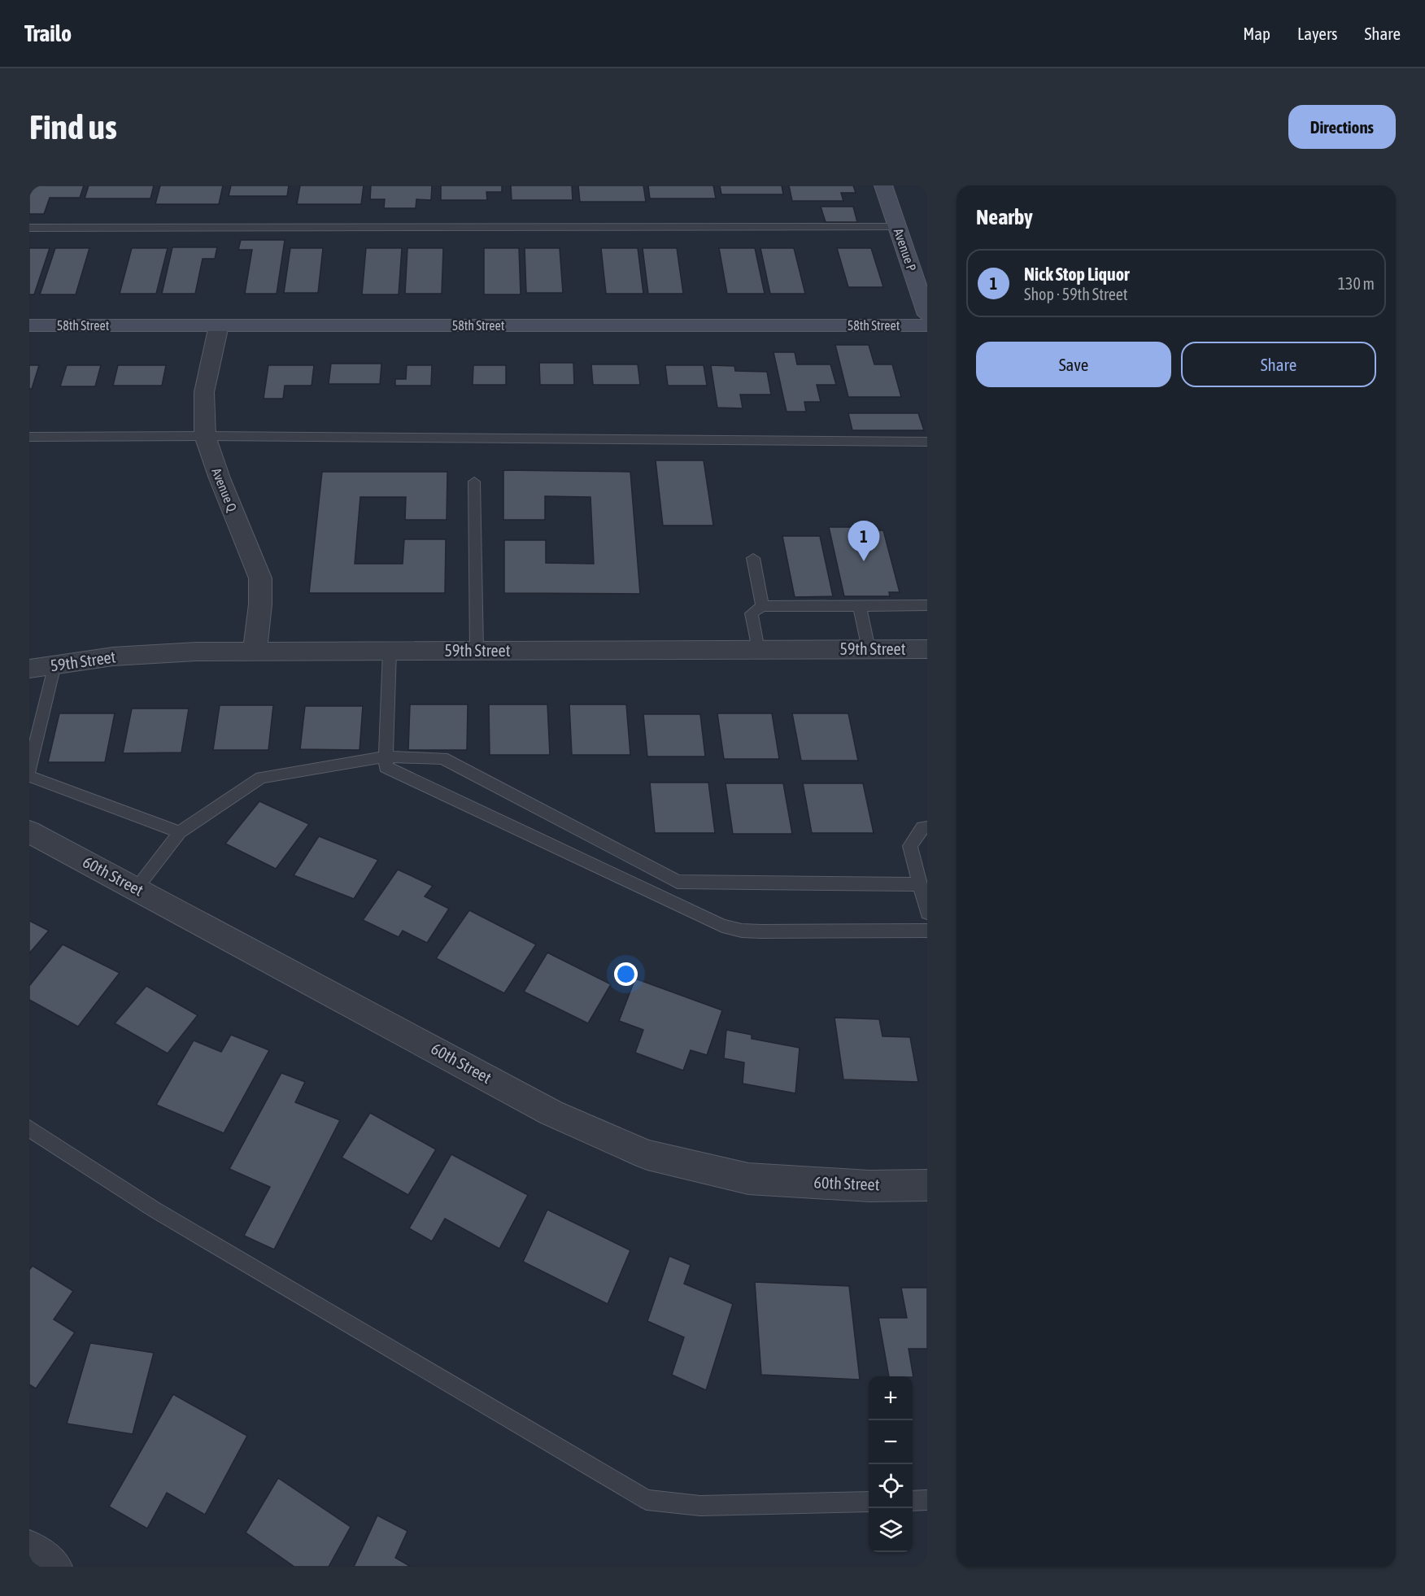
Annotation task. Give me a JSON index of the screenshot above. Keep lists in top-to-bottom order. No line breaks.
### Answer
{"streets":{"street":["Avenue P","58th Street","Avenue Q","59th Street","60th Street"]},"crossings":[["58th Street","Avenue Q"],["Avenue Q","59th Street"]],"page":{"header":"Trailo","nav":["Map","Layers","Share"],"buttons":["Directions",["Save","Share"]],"title":"Find us","heading":"Nearby","list":[{"mark":"1","name":"Nick Stop Liquor","note":"Shop · 59th Street","value":"130 m"}],"pins":"1","map_buttons":["+","−"]}}
